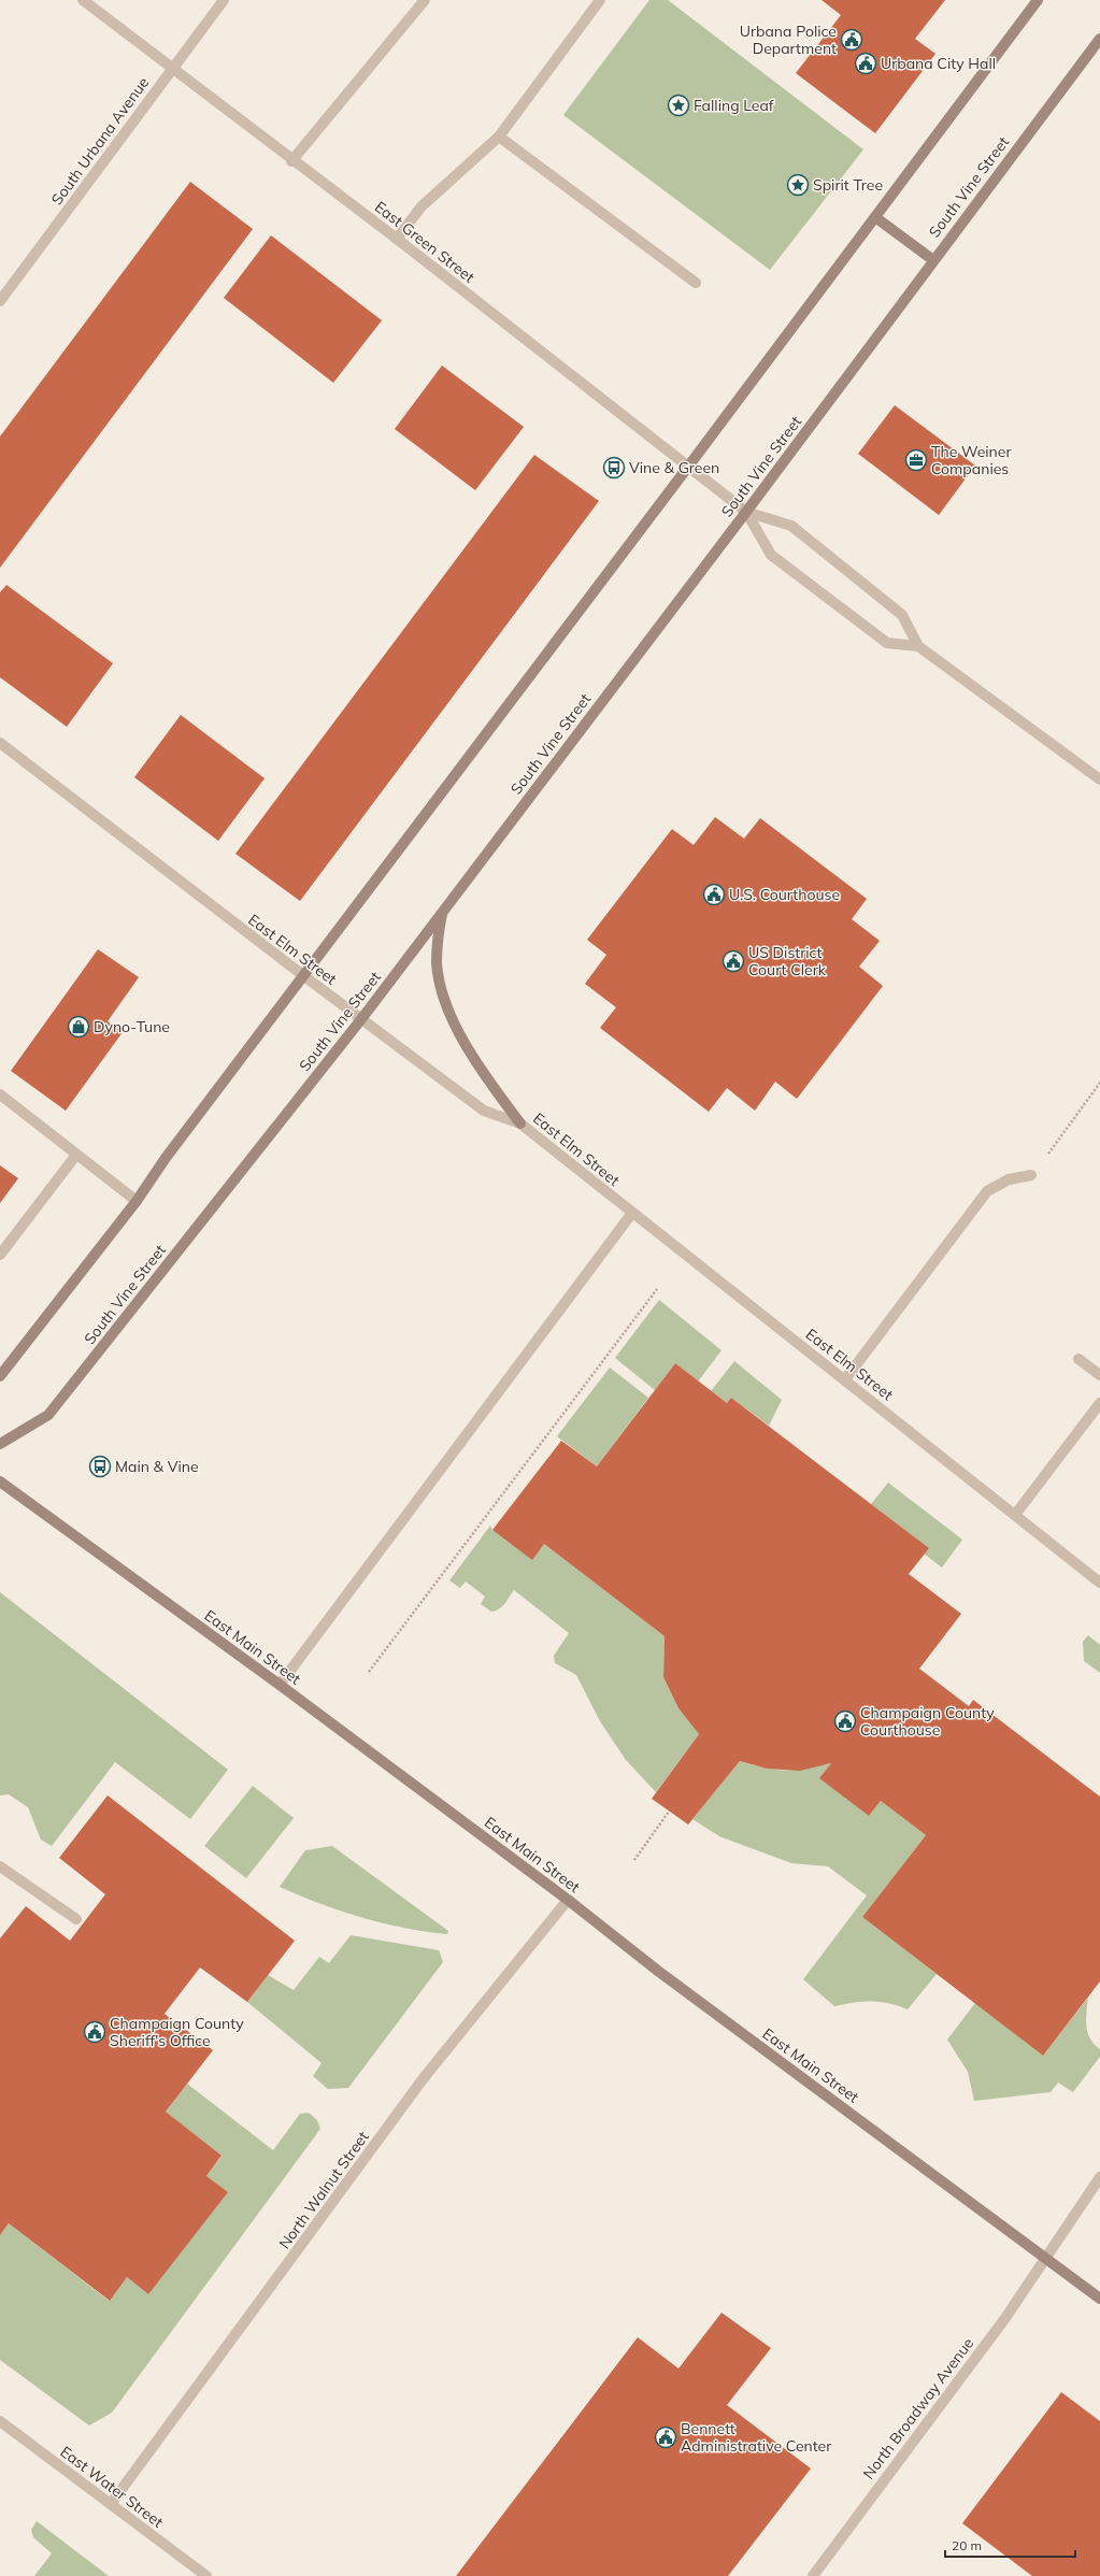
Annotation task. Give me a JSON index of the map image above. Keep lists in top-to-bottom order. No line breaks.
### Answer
{"streets":{"main road":["South Vine Street","East Main Street"],"street":["South Urbana Avenue","East Green Street","East Elm Street","North Walnut Street","North Broadway Avenue","East Water Street"]},"crossings":[["South Urbana Avenue","East Green Street"],["South Vine Street","East Green Street"],["South Vine Street","East Elm Street"],["East Main Street","North Walnut Street"],["East Main Street","North Broadway Avenue"],["North Walnut Street","East Water Street"]],"places":{"public building":["Urbana Police Department","Urbana City Hall","U.S. Courthouse","US District Court Clerk","Champaign County Courthouse","Champaign County Sheriff's Office","Bennett Administrative Center"],"place":["Falling Leaf","Spirit Tree"],"office":["The Weiner Companies"],"bus stop":["Vine & Green","Main & Vine"],"shop":["Dyno-Tune"]},"scale_bar":"20 m"}
